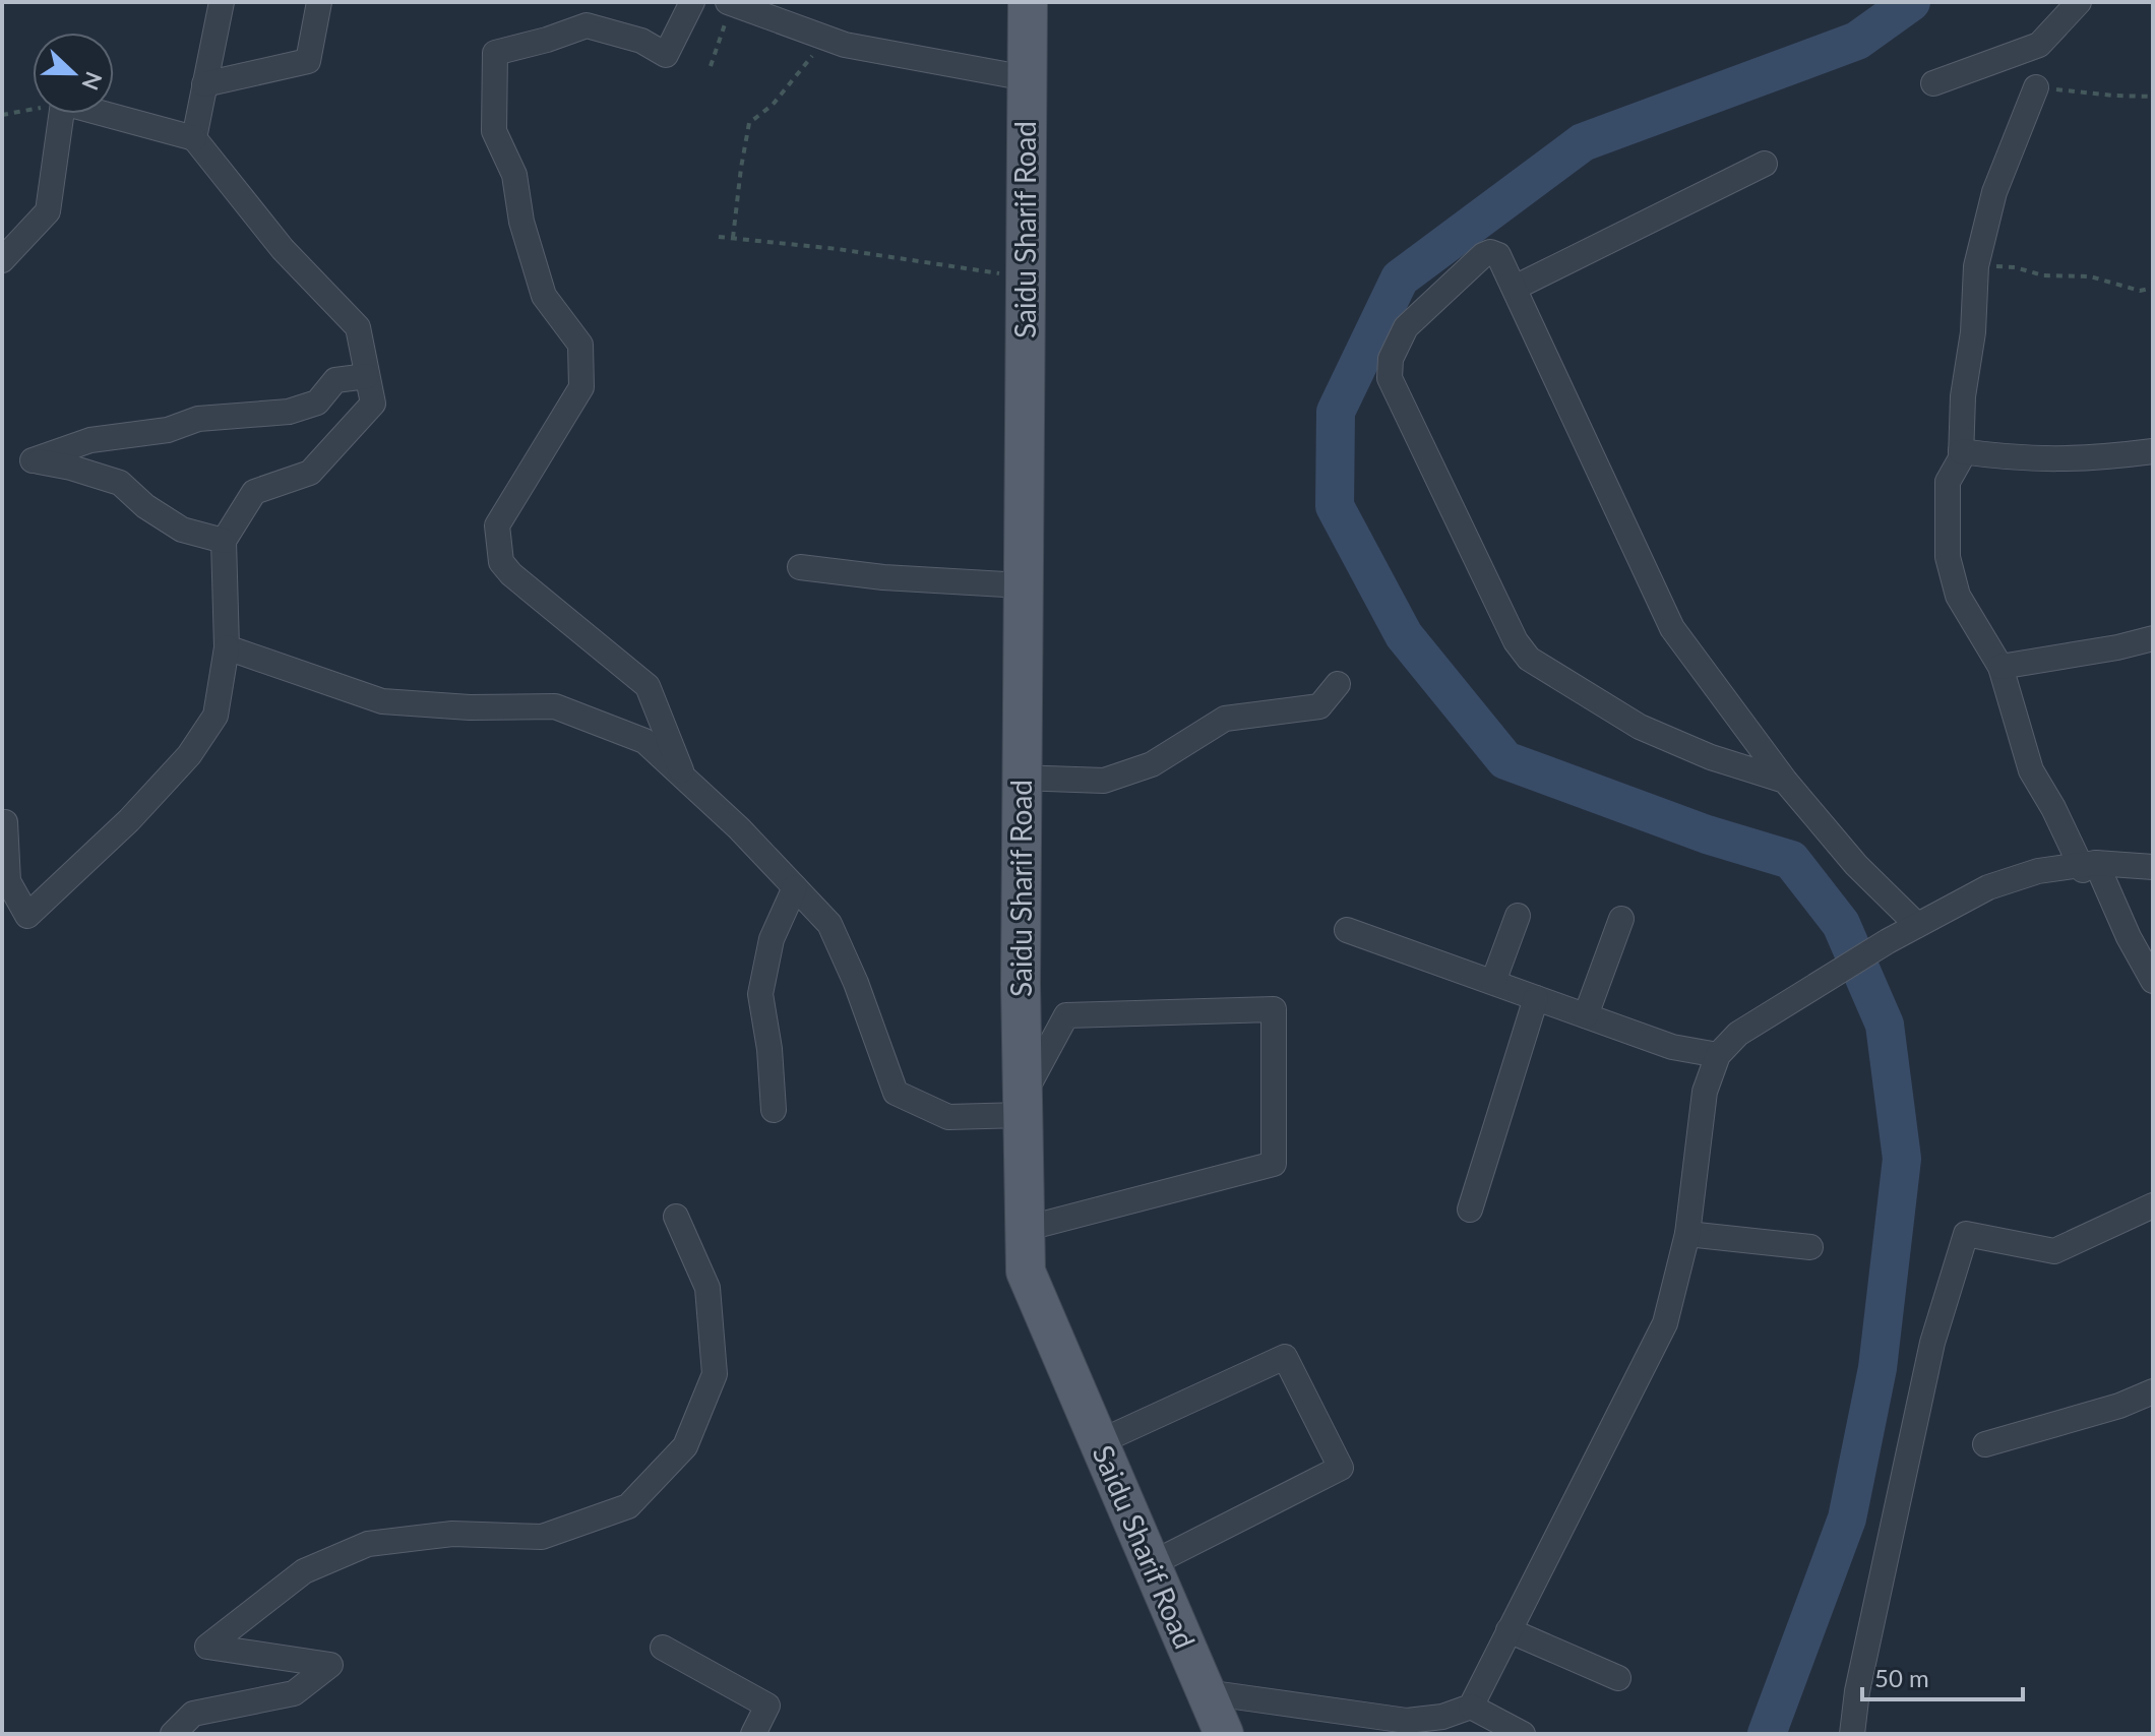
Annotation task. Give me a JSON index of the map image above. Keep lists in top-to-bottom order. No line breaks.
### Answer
{"streets":{"main road":["Saidu Sharif Road"]},"scale_bar":"50 m","north":"right"}
